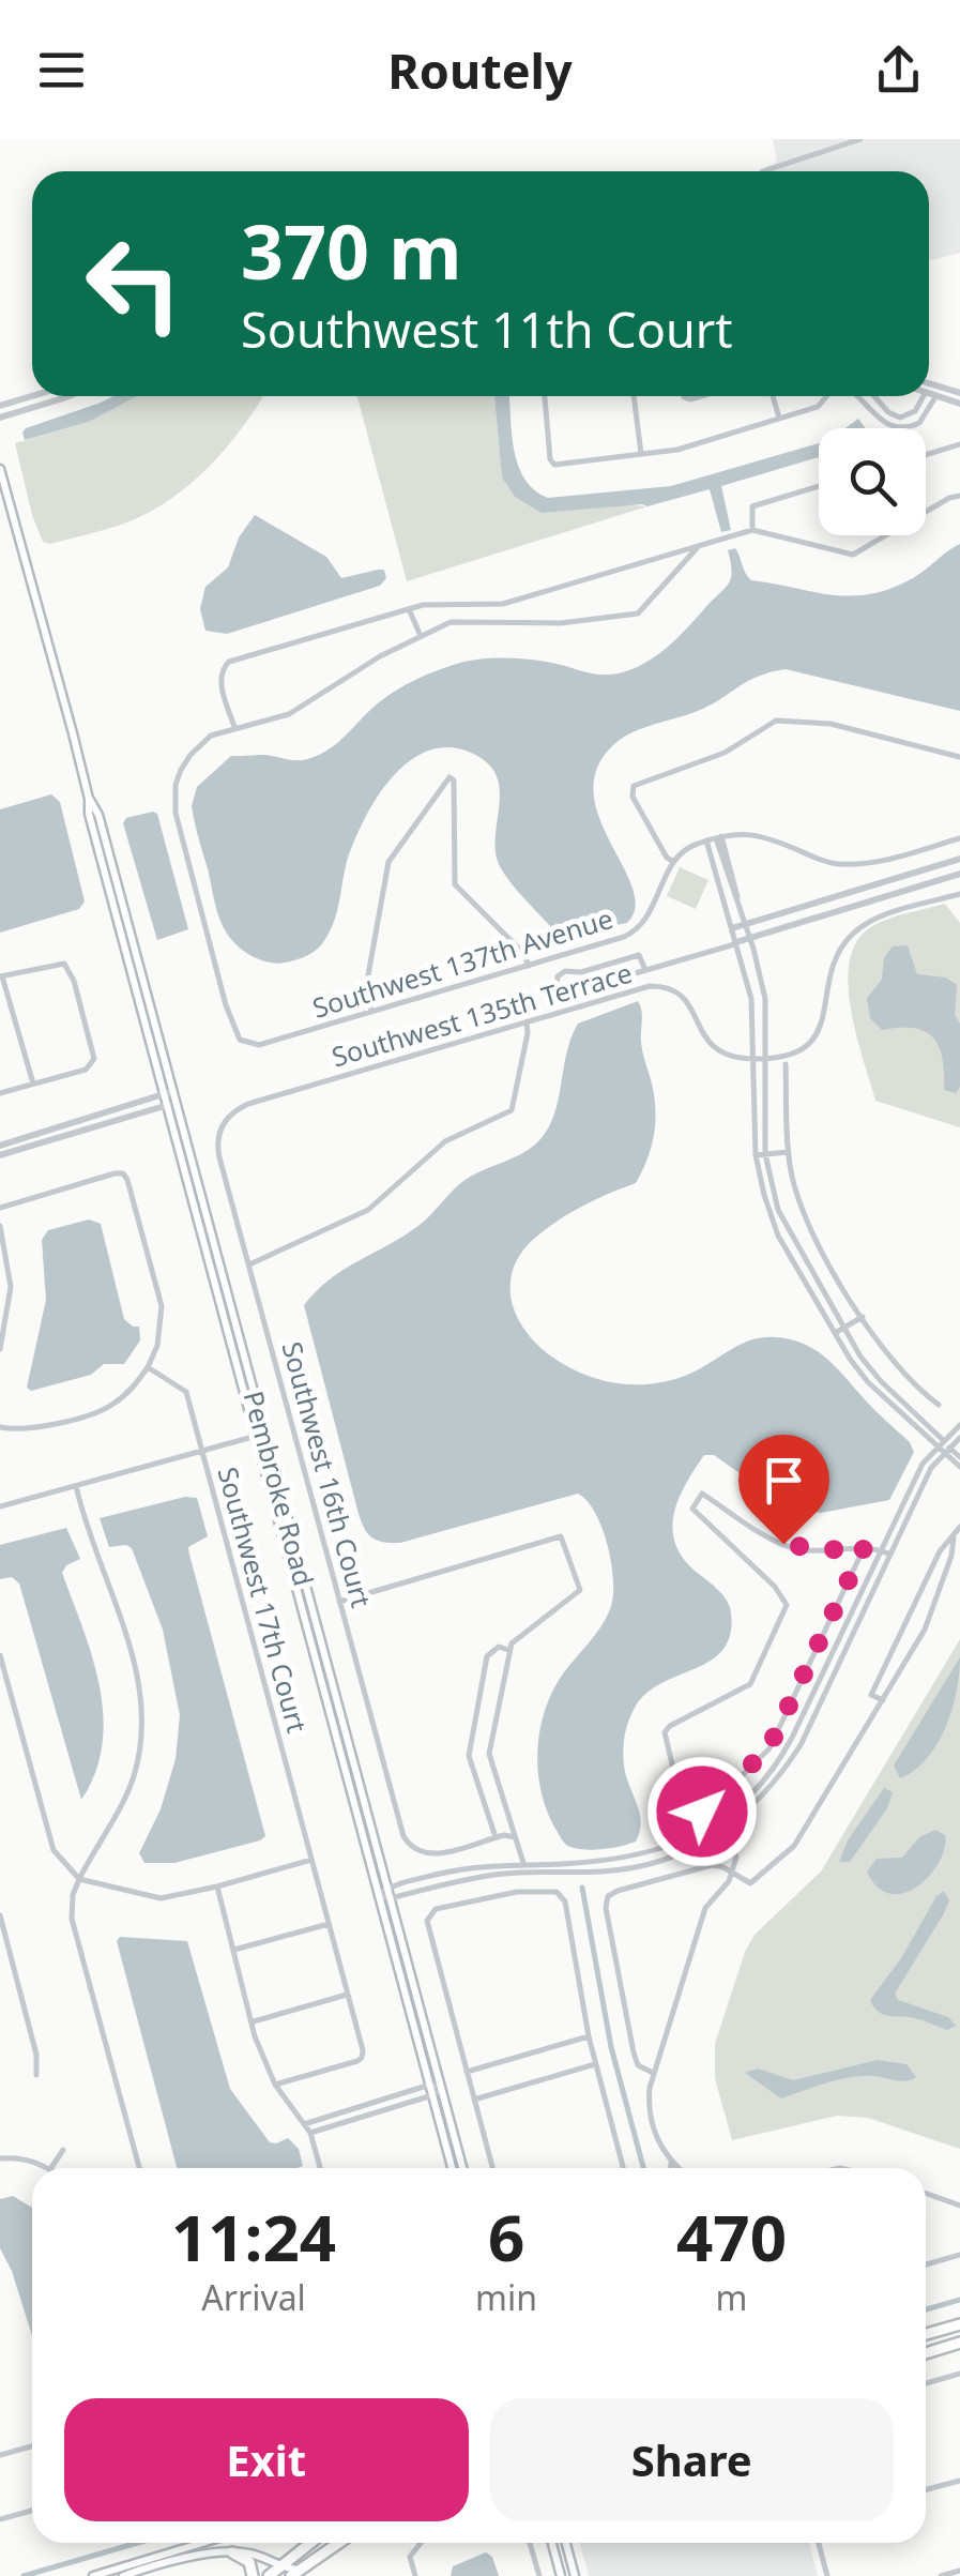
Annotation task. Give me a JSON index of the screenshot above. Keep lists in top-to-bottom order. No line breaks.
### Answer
{"streets":{"main road":["Pembroke Road"],"street":["Southwest 137th Avenue","Southwest 135th Terrace","Southwest 16th Court","Southwest 17th Court"]},"crossings":[["Southwest 135th Terrace","Southwest 16th Court"]],"page":{"header":"Routely","turn":["370 m","Southwest 11th Court"],"eta":["11:24","Arrival","6","min","470","m"],"buttons":["Exit","Share"]}}
